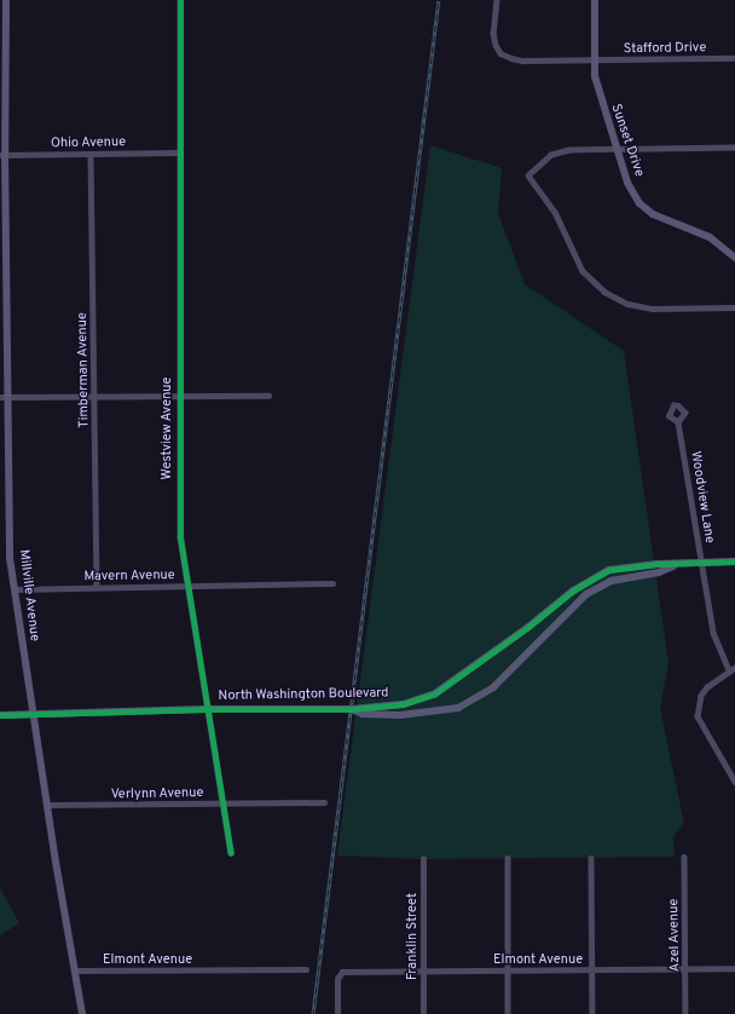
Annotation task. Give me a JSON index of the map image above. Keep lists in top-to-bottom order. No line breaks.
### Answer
{"streets":{"street":["Stafford Drive","Sunset Drive","Ohio Avenue","Timberman Avenue","Westview Avenue","Woodview Lane","Mavern Avenue","Millville Avenue","North Washington Boulevard","Verlynn Avenue","Azel Avenue","Franklin Street","Elmont Avenue"]},"crossings":[["Stafford Drive","Sunset Drive"],["Ohio Avenue","Timberman Avenue"],["Ohio Avenue","Westview Avenue"],["Ohio Avenue","Millville Avenue"],["Timberman Avenue","Mavern Avenue"],["Westview Avenue","Mavern Avenue"],["Westview Avenue","North Washington Boulevard"],["Westview Avenue","Verlynn Avenue"],["Woodview Lane","North Washington Boulevard"],["Mavern Avenue","Millville Avenue"],["Millville Avenue","North Washington Boulevard"],["Millville Avenue","Verlynn Avenue"],["Millville Avenue","Elmont Avenue"],["Azel Avenue","Elmont Avenue"],["Franklin Street","Elmont Avenue"]]}
